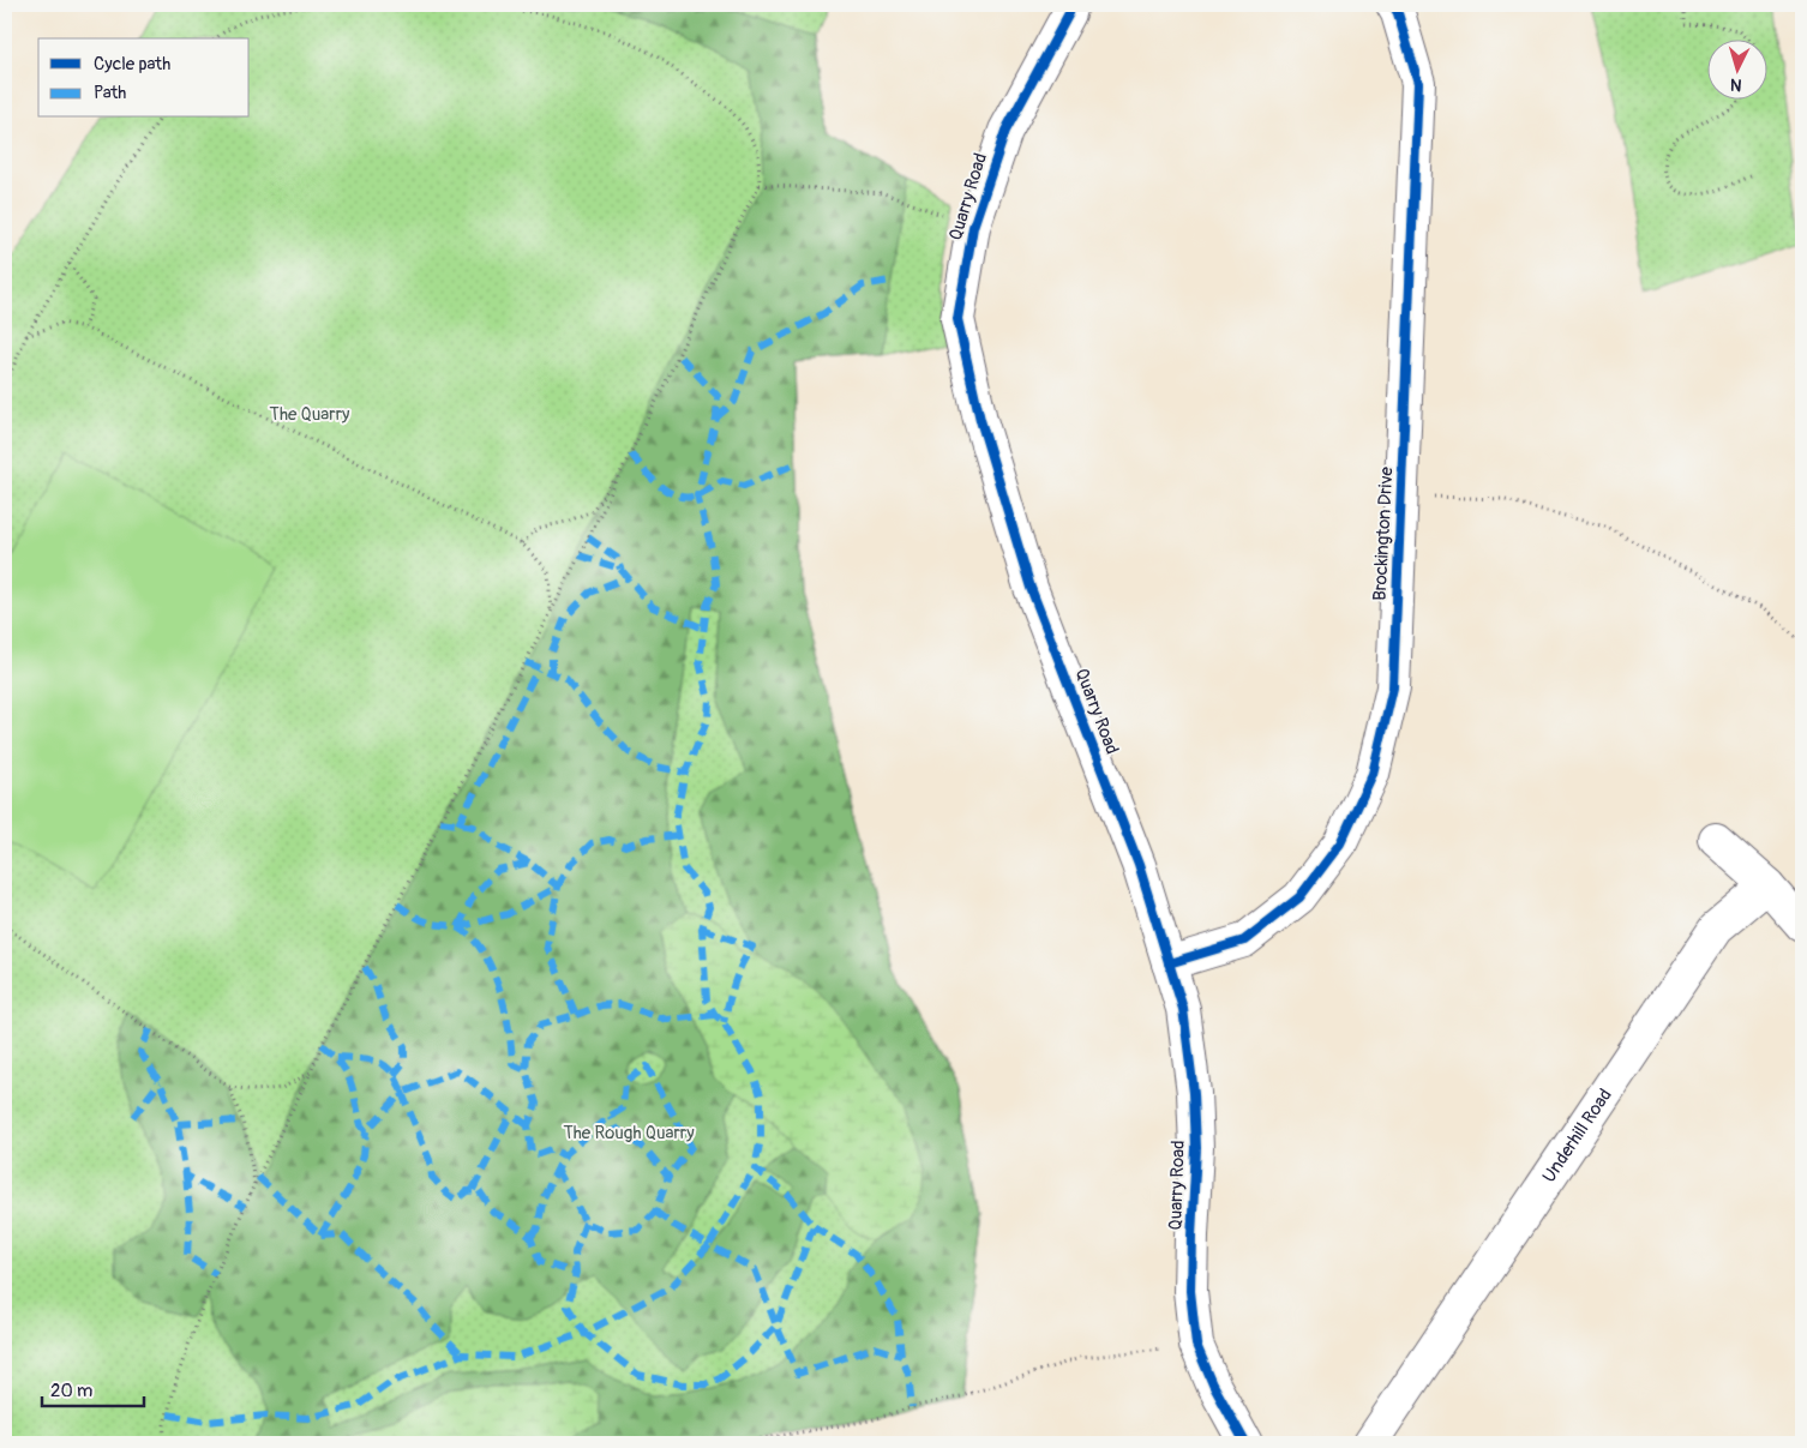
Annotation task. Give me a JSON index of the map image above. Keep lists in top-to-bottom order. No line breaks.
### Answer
{"streets":{"street":["Quarry Road","Brockington Drive","Underhill Road"]},"crossings":[["Quarry Road","Brockington Drive"]],"parks":["The Quarry","The Rough Quarry"],"legend":["Cycle path","Path"],"scale_bar":"20 m","north":"bottom"}
